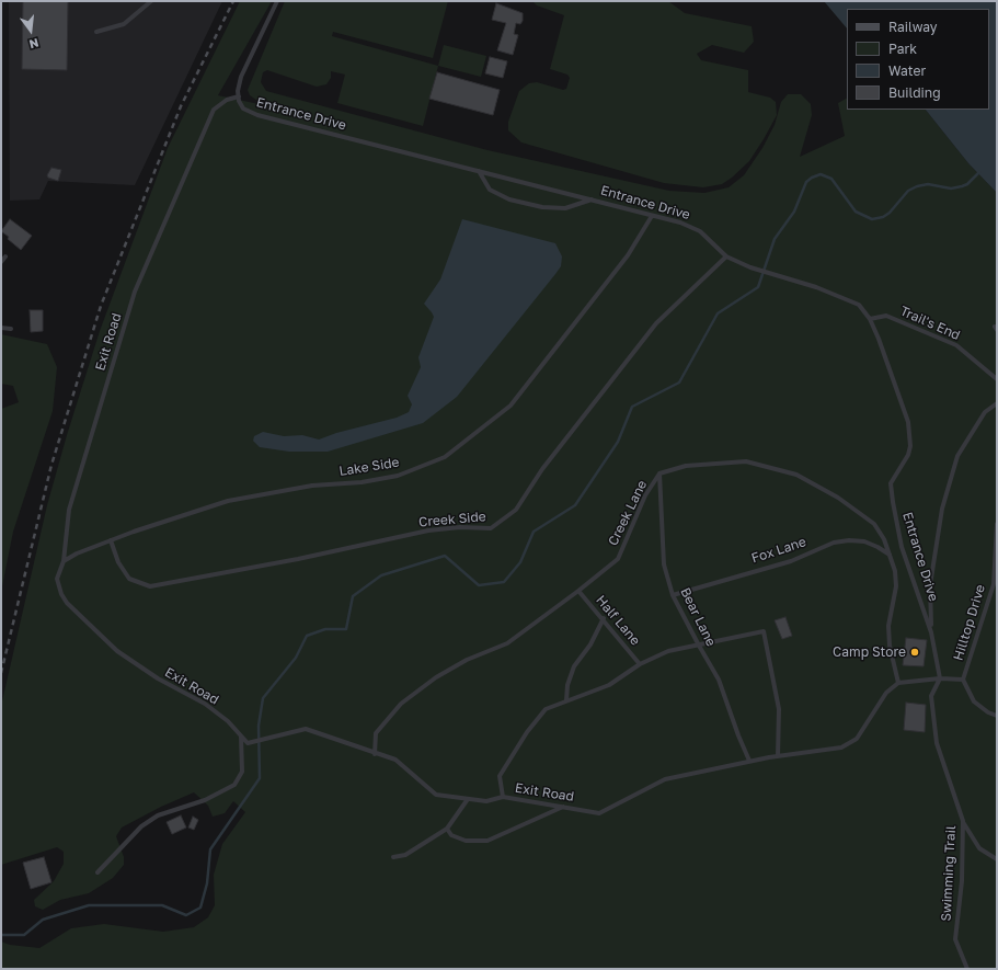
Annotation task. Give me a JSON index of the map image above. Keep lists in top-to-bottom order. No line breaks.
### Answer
{"streets":{"lane":["Entrance Drive","Trail's End","Exit Road","Lake Side","Creek Lane","Creek Side","Fox Lane","Bear Lane","Half Lane","Hilltop Drive","Swimming Trail"]},"crossings":[["Entrance Drive","Trail's End"],["Entrance Drive","Exit Road"],["Entrance Drive","Lake Side"],["Entrance Drive","Creek Side"],["Entrance Drive","Hilltop Drive"],["Entrance Drive","Swimming Trail"],["Exit Road","Lake Side"],["Exit Road","Creek Lane"],["Exit Road","Bear Lane"],["Lake Side","Creek Side"],["Creek Lane","Fox Lane"],["Creek Lane","Bear Lane"],["Creek Lane","Half Lane"],["Fox Lane","Bear Lane"],["Hilltop Drive","Swimming Trail"]],"places":["Camp Store"],"legend":["Railway","Park","Water","Building"],"north":"bottom"}
